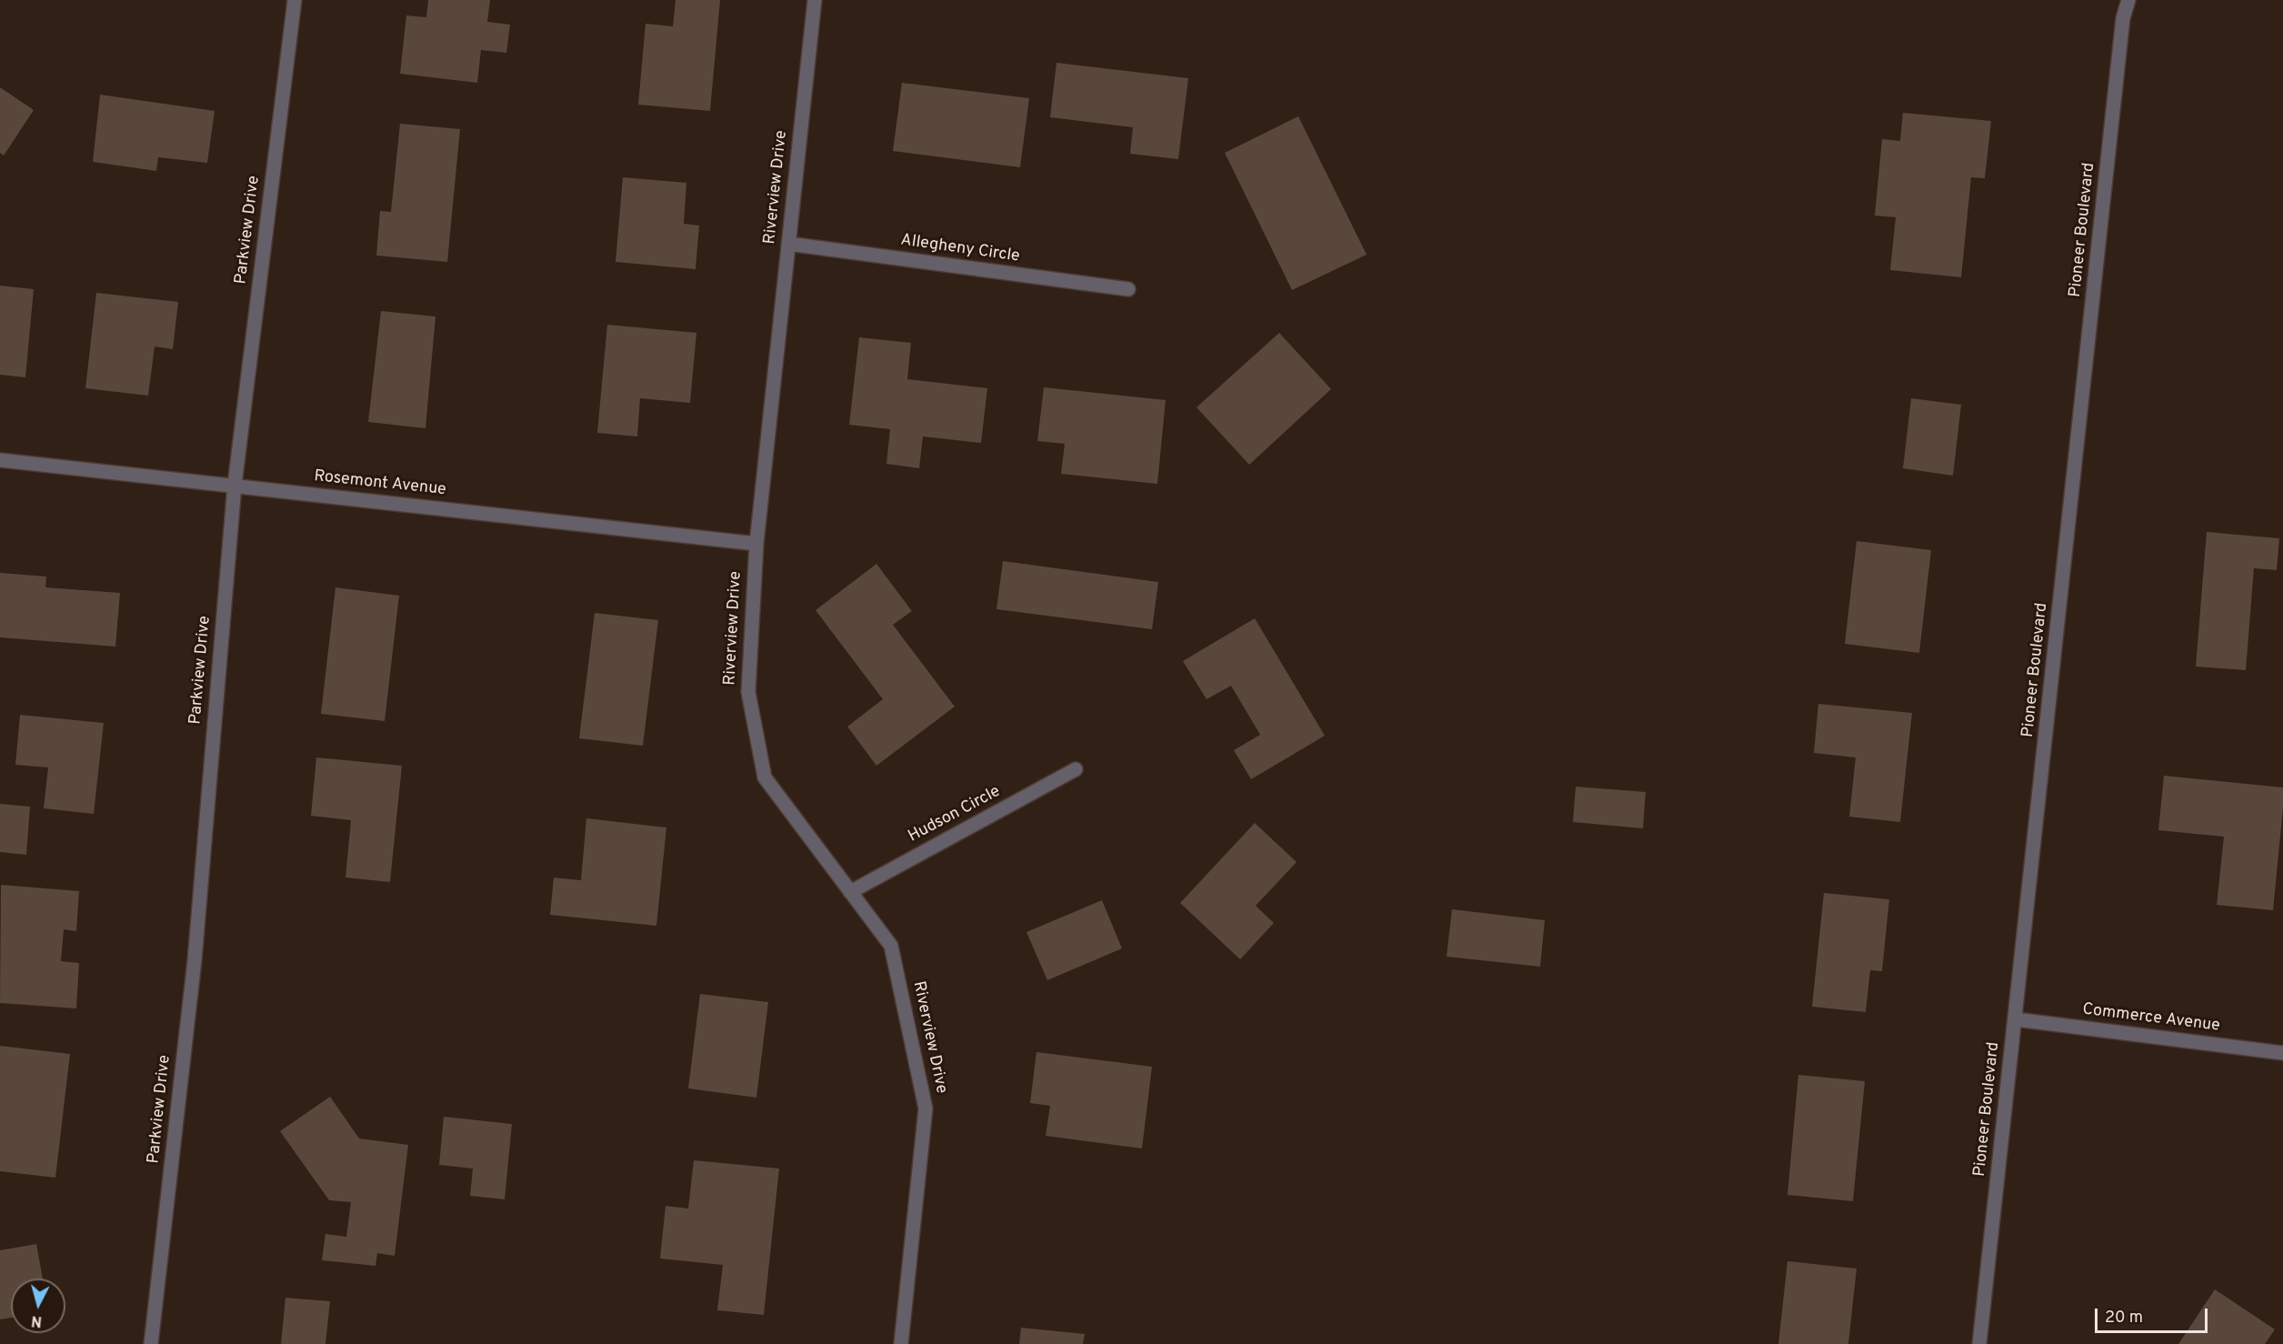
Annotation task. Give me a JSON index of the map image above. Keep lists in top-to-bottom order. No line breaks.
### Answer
{"streets":{"street":["Riverview Drive","Parkview Drive","Pioneer Boulevard","Allegheny Circle","Rosemont Avenue","Hudson Circle","Commerce Avenue"]},"crossings":[["Riverview Drive","Allegheny Circle"],["Riverview Drive","Rosemont Avenue"],["Riverview Drive","Hudson Circle"],["Parkview Drive","Rosemont Avenue"],["Pioneer Boulevard","Commerce Avenue"]],"scale_bar":"20 m","north":"bottom"}
